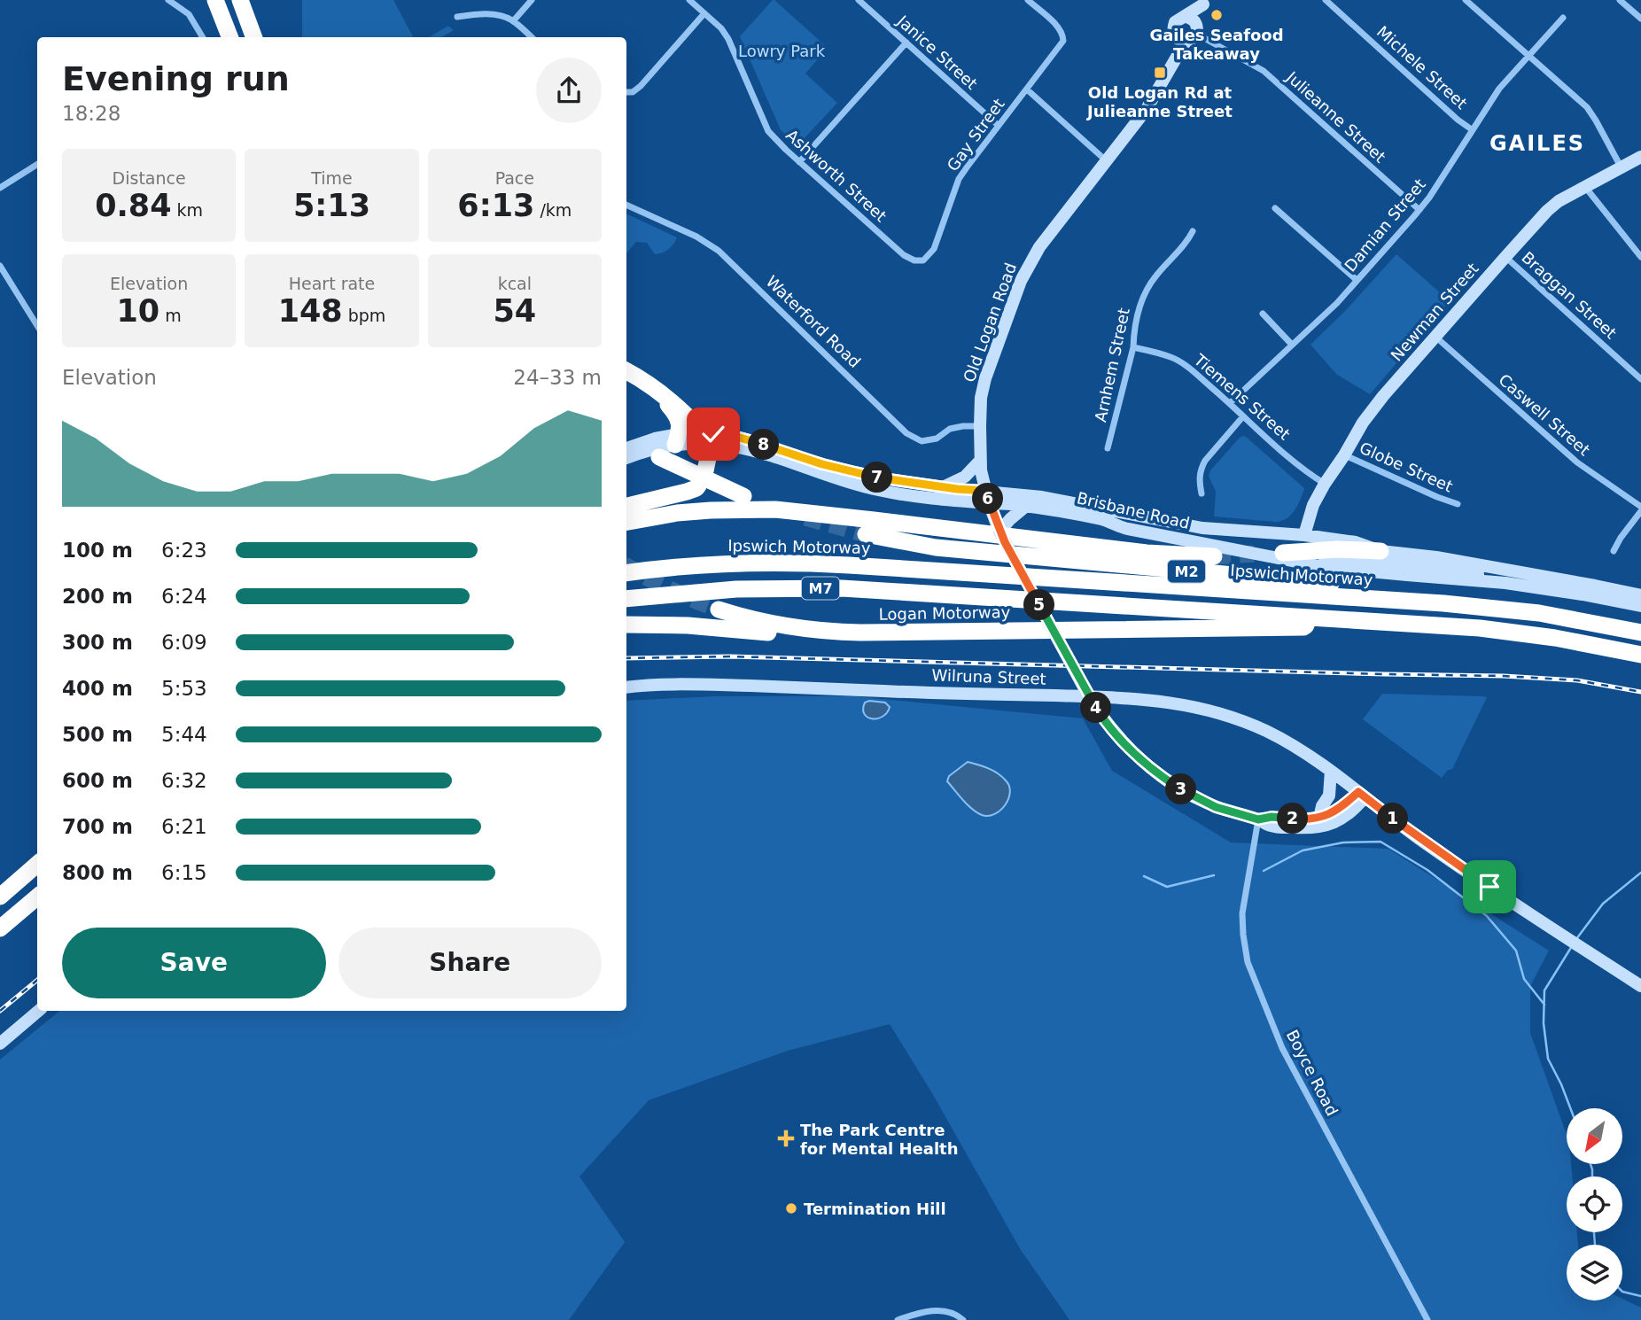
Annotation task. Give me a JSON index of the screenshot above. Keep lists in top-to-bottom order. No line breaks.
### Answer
{"streets":{"highway":["Ipswich Motorway","M2","M7","Logan Motorway"],"main road":["Newman Street","Old Logan Road","Brisbane Road","Wilruna Street"],"street":["Janice Street","Michele Street","Julieanne Street","Gay Street","Ashworth Street","Damian Street","Braggan Street","Waterford Road","Arnhem Street","Tiemens Street","Caswell Street","Globe Street","Boyce Road"]},"crossings":[["Janice Street","Gay Street"],["Michele Street","Damian Street"],["Julieanne Street","Damian Street"],["Gay Street","Ashworth Street"],["Damian Street","Tiemens Street"],["Braggan Street","Newman Street"],["Newman Street","Tiemens Street"],["Newman Street","Caswell Street"],["Newman Street","Globe Street"],["Newman Street","Brisbane Road"],["Waterford Road","Old Logan Road"],["Old Logan Road","Brisbane Road"],["Old Logan Road","Wilruna Street"],["Old Logan Road","Boyce Road"],["Arnhem Street","Tiemens Street"],["Ipswich Motorway","M2"],["M7","Logan Motorway"]],"districts":["GAILES"],"parks":["Lowry Park"],"places":{"other":["Gailes Seafood Takeaway","Termination Hill"],"transit":["Old Logan Rd at Julieanne Street"],"health":["The Park Centre for Mental Health"]},"north":"bottom left","page":{"heading":["Evening run","18:28"],"stats":[["Distance","0.84 km"],["Time","5:13"],["Pace","6:13 /km"],["Elevation","10 m"],["Heart rate","148 bpm"],["kcal","54"]],"chart":["Elevation","24–33 m"],"pins":["8","7","6","5","4","3","1","2"],"list":[{"name":"100 m","note":"6:23"},{"name":"200 m","note":"6:24"},{"name":"300 m","note":"6:09"},{"name":"400 m","note":"5:53"},{"name":"500 m","note":"5:44"},{"name":"600 m","note":"6:32"},{"name":"700 m","note":"6:21"},{"name":"800 m","note":"6:15"}],"buttons":["Save","Share"]}}
